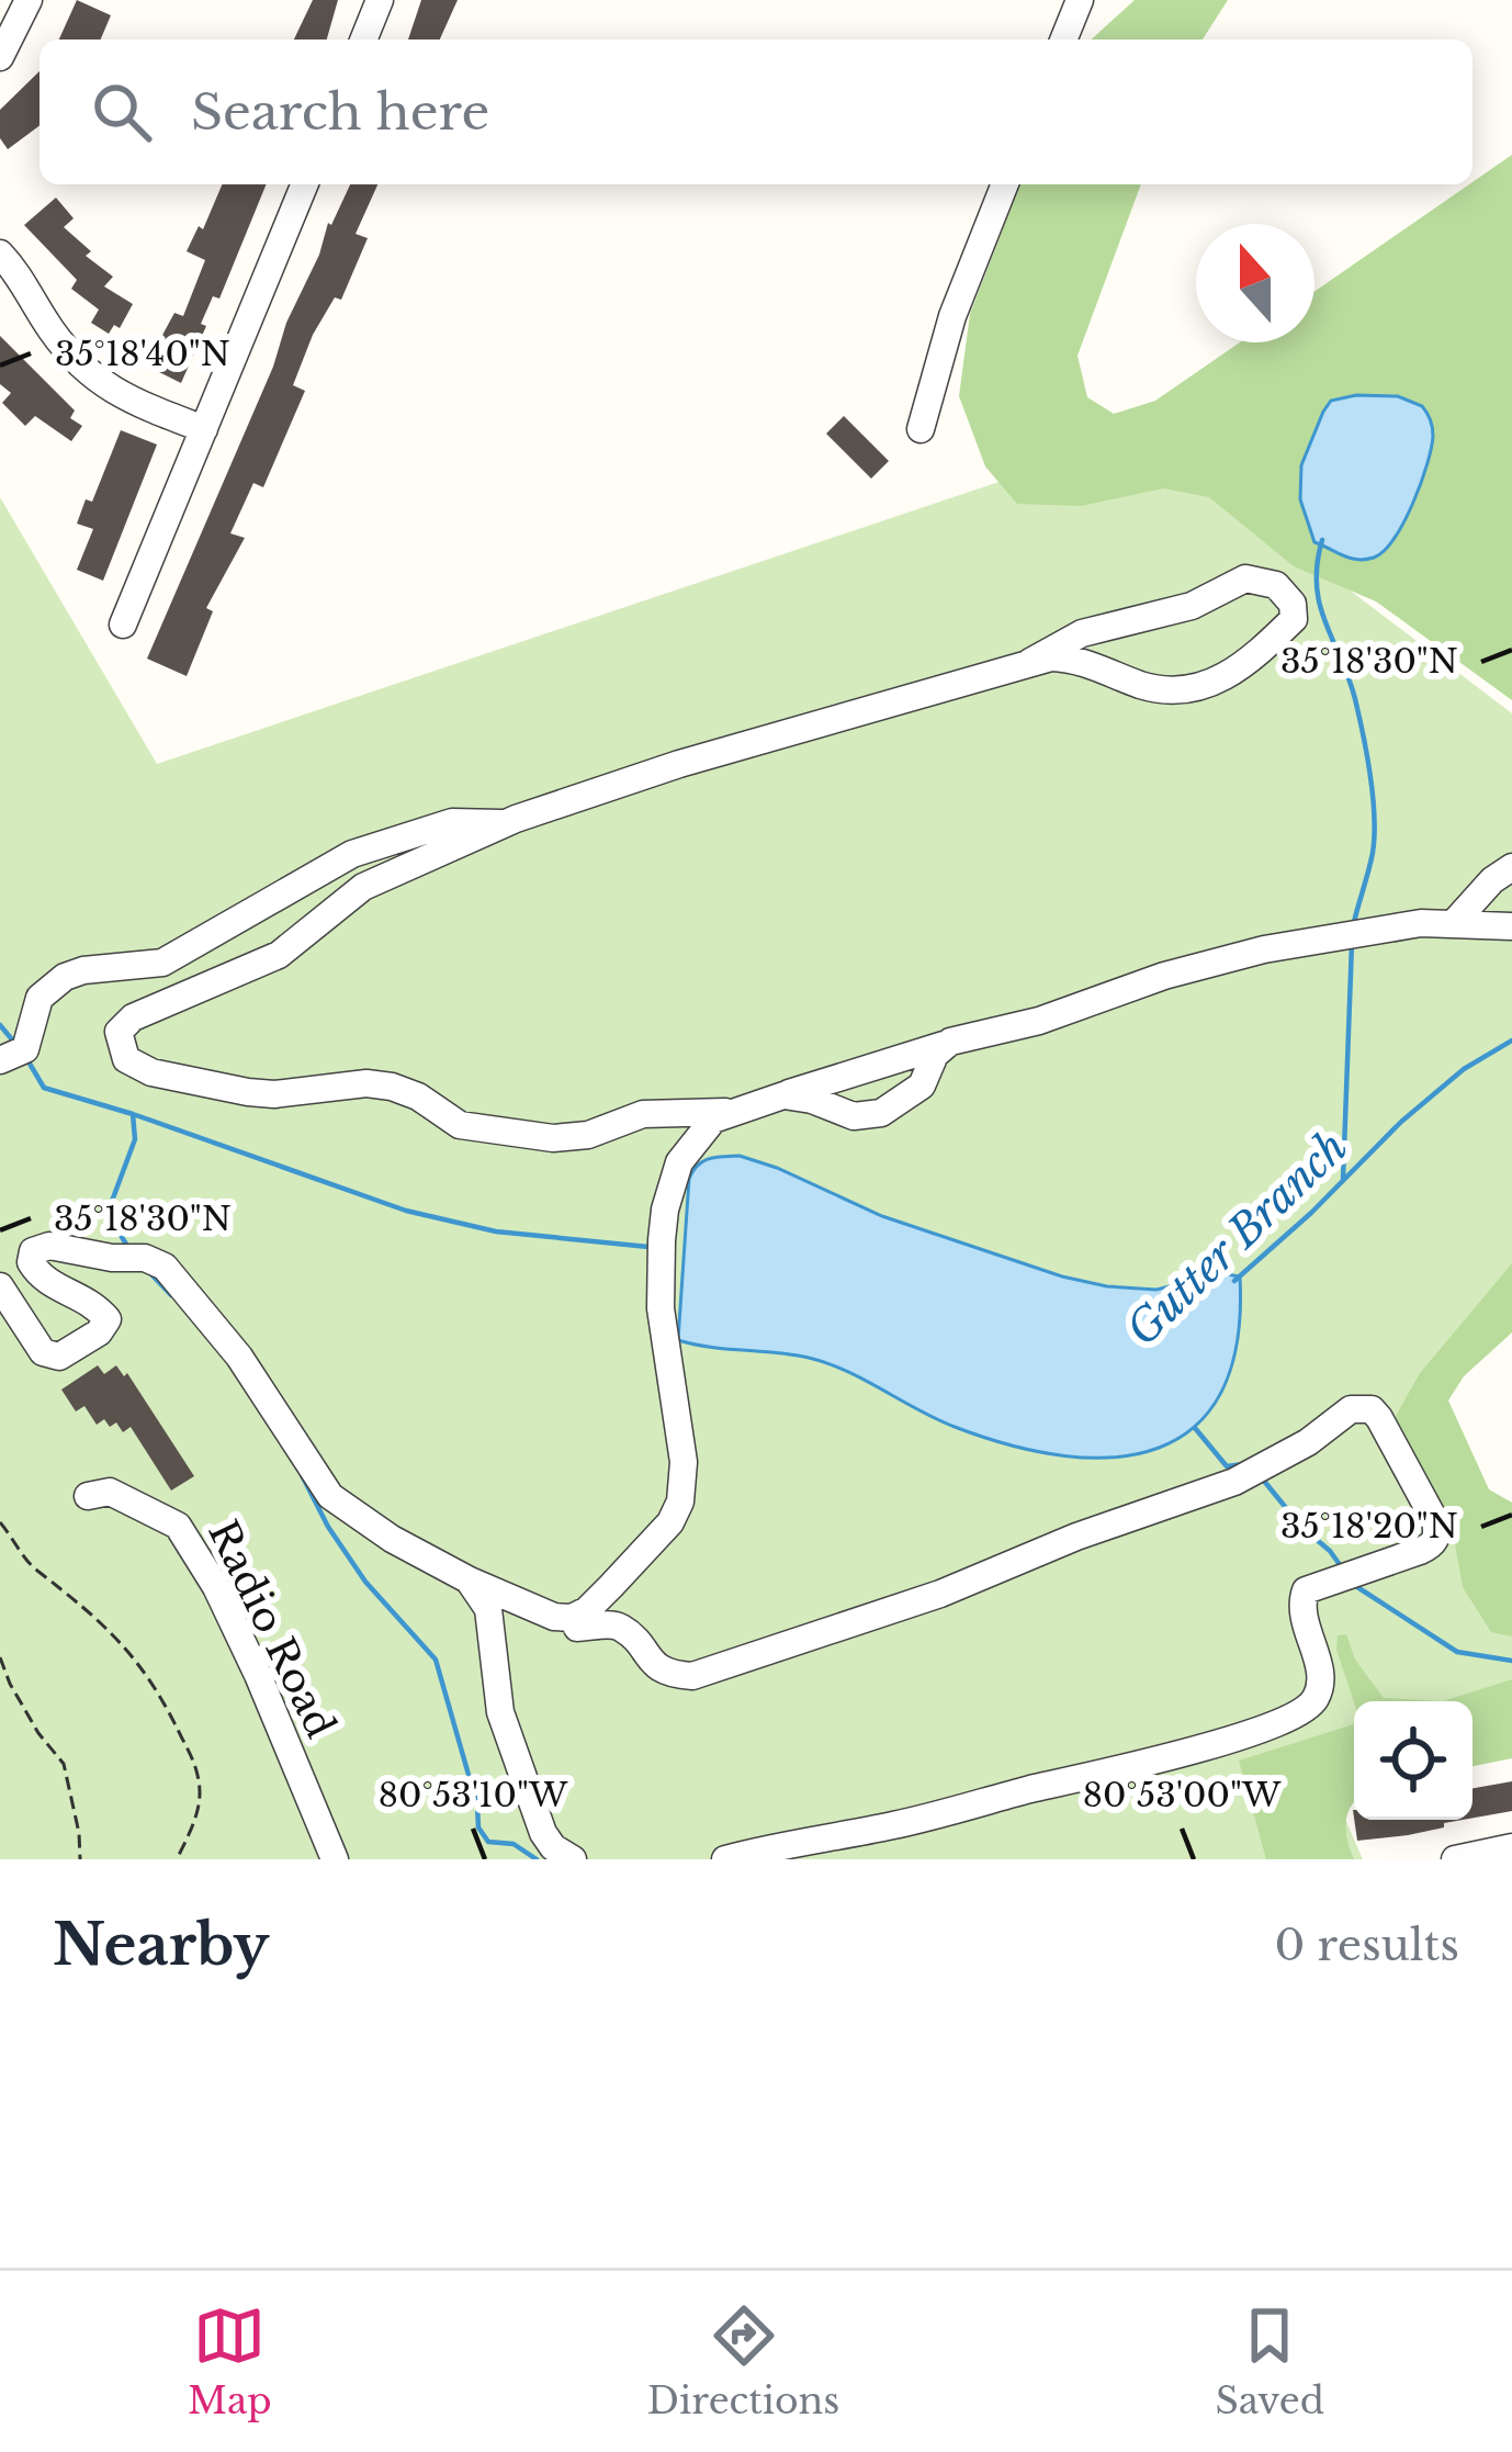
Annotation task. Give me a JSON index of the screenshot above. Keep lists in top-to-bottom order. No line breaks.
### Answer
{"streets":{"street":["Radio Road"]},"water":["Gutter Branch"],"north":"top","page":{"search":"Search here","heading":["Nearby","0 results"],"nav":["Map","Directions","Saved"]},"coordinates":["35°18'40\"N","35°18'30\"N","35°18'20\"N","80°53'10\"W","80°53'00\"W"]}
